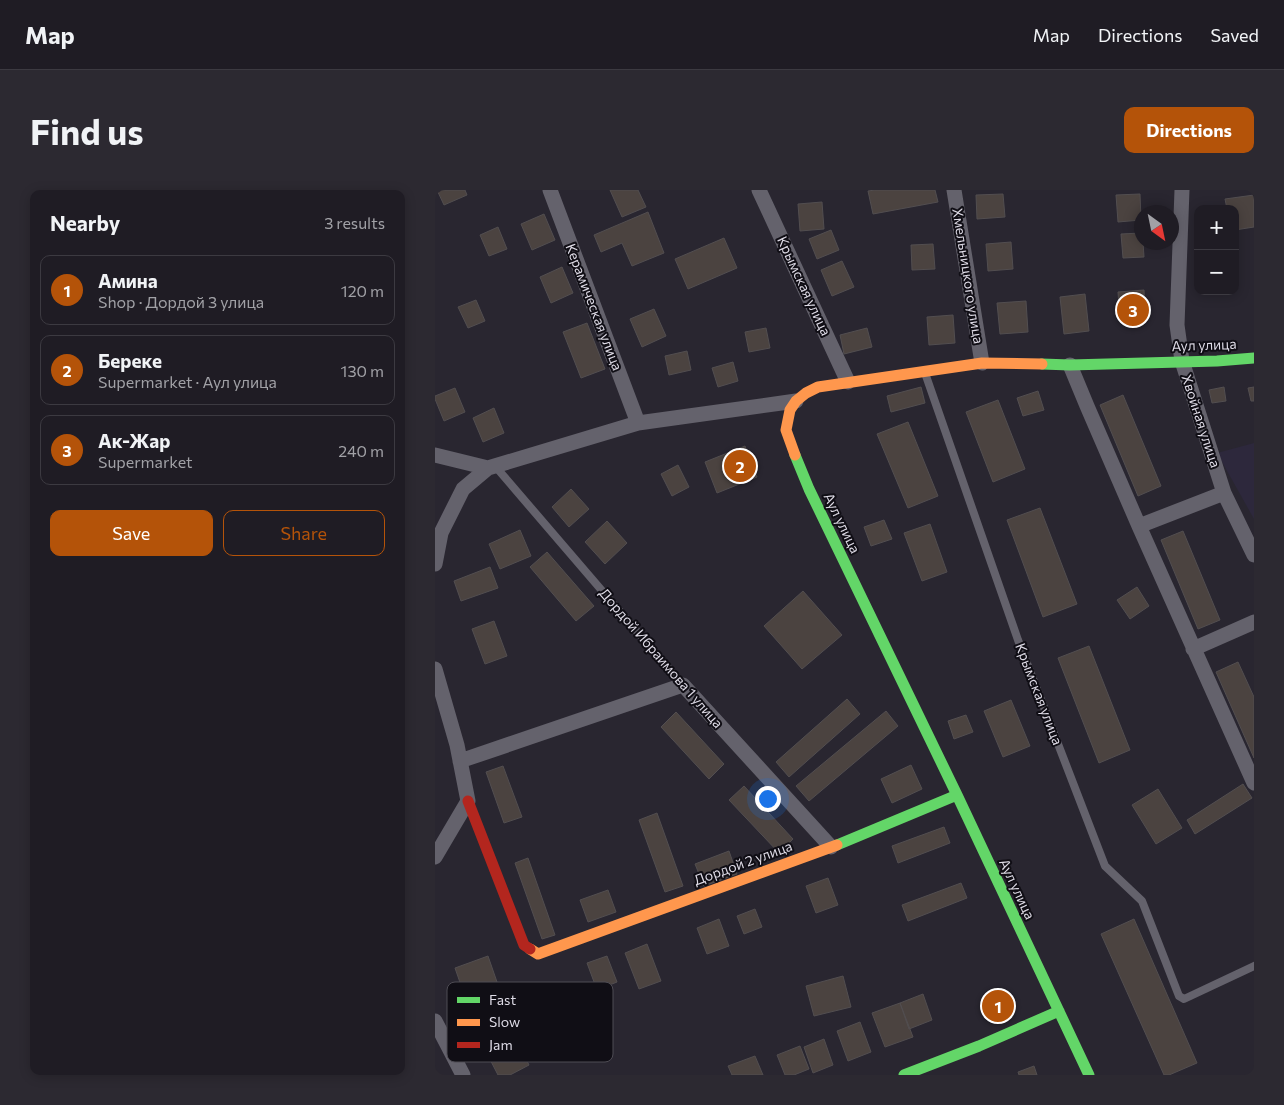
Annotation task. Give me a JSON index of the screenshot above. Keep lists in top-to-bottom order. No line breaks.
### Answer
{"streets":{"main road":["Аул улица","Дордой 2 улица"],"street":["Хмельницкого улица","Крымская улица","Керамическая улица","Хвойная улица","Дордой Ибраимова 1 улица"]},"crossings":[["Хмельницкого улица","Аул улица"],["Крымская улица","Аул улица"],["Аул улица","Хвойная улица"],["Аул улица","Дордой 2 улица"],["Дордой Ибраимова 1 улица","Дордой 2 улица"]],"legend":["Fast","Slow","Jam"],"north":"bottom right","page":{"header":"Map","nav":["Map","Directions","Saved"],"buttons":["Directions",["Save","Share"]],"title":"Find us","heading":["Nearby","3 results"],"map_buttons":["+","−"],"list":[{"mark":"1","name":"Амина","note":"Shop · Дордой 3 улица","value":"120 m"},{"mark":"2","name":"Береке","note":"Supermarket · Аул улица","value":"130 m"},{"mark":"3","name":"Ак-Жар","note":"Supermarket","value":"240 m"}],"pins":["3","2","1"]}}
